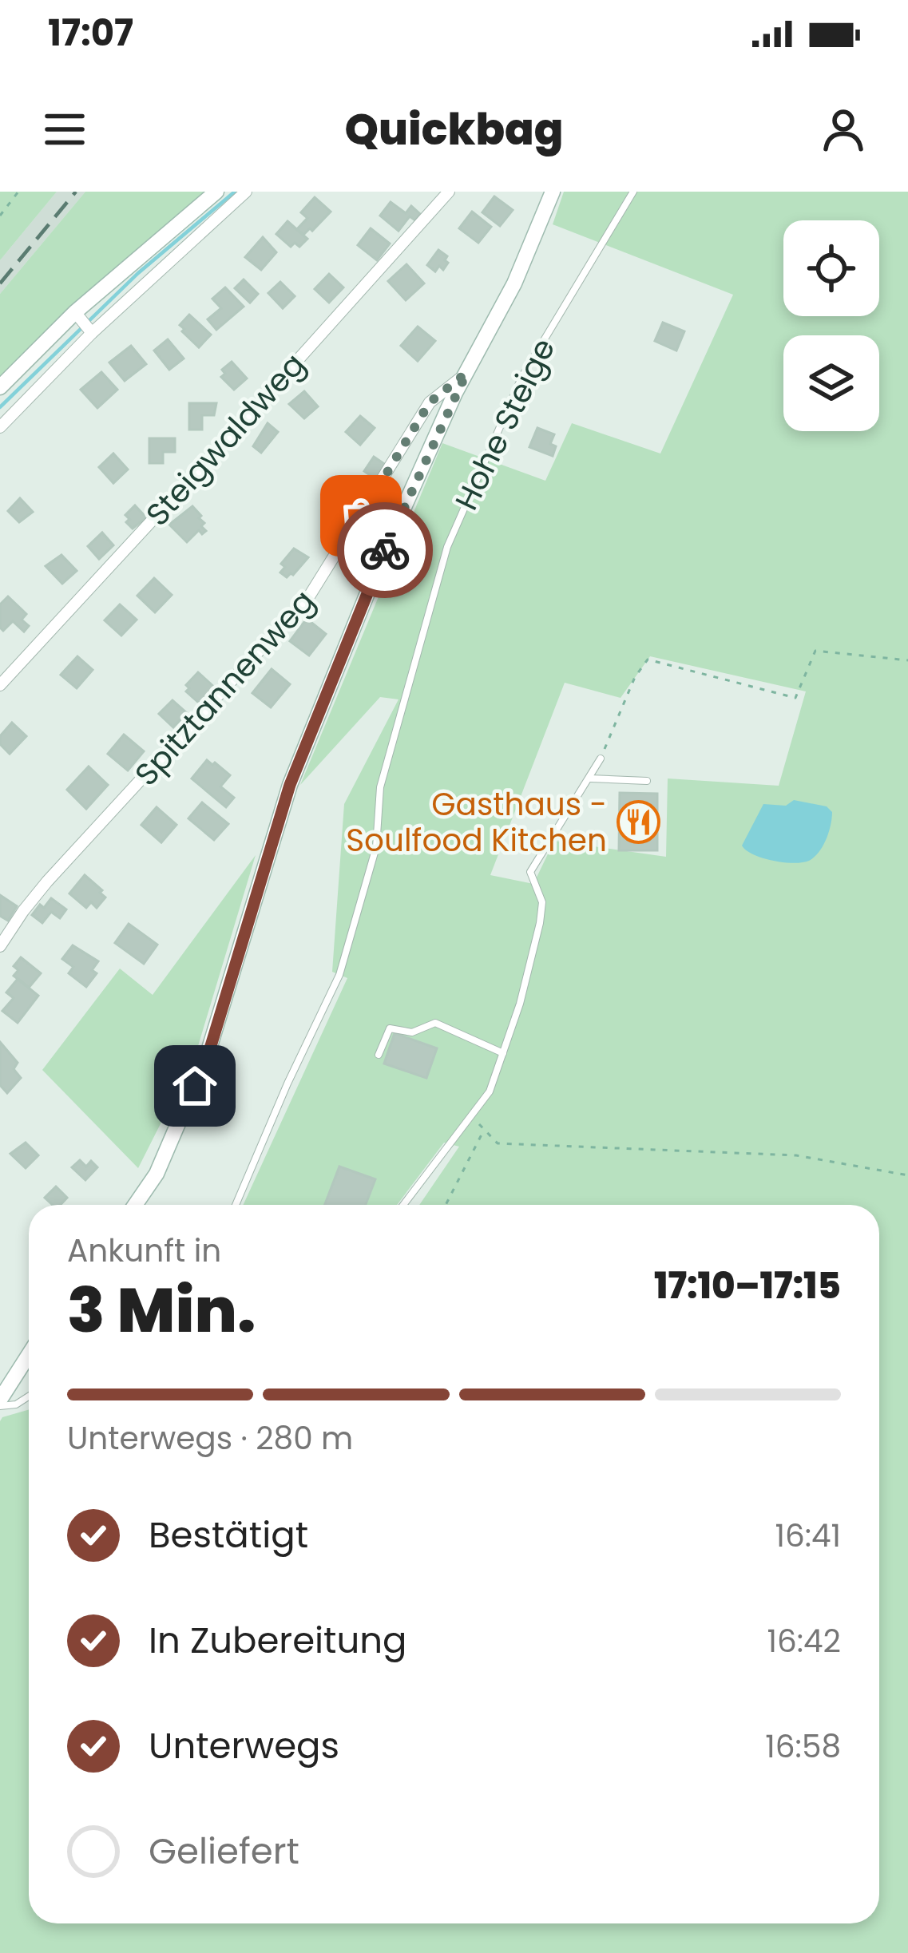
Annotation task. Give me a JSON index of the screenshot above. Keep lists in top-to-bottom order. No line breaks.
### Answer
{"streets":{"street":["Steigwaldweg","Spitztannenweg"],"lane":["Hohe Steige"]},"places":{"restaurant":["Gasthaus - Soulfood Kitchen"]},"page":{"status":"17:07","header":"Quickbag","heading":["3 Min.","Ankunft in","17:10–17:15"],"bar":"Unterwegs · 280 m","list":[["Bestätigt","16:41"],["In Zubereitung","16:42"],["Unterwegs","16:58"],"Geliefert"]}}
